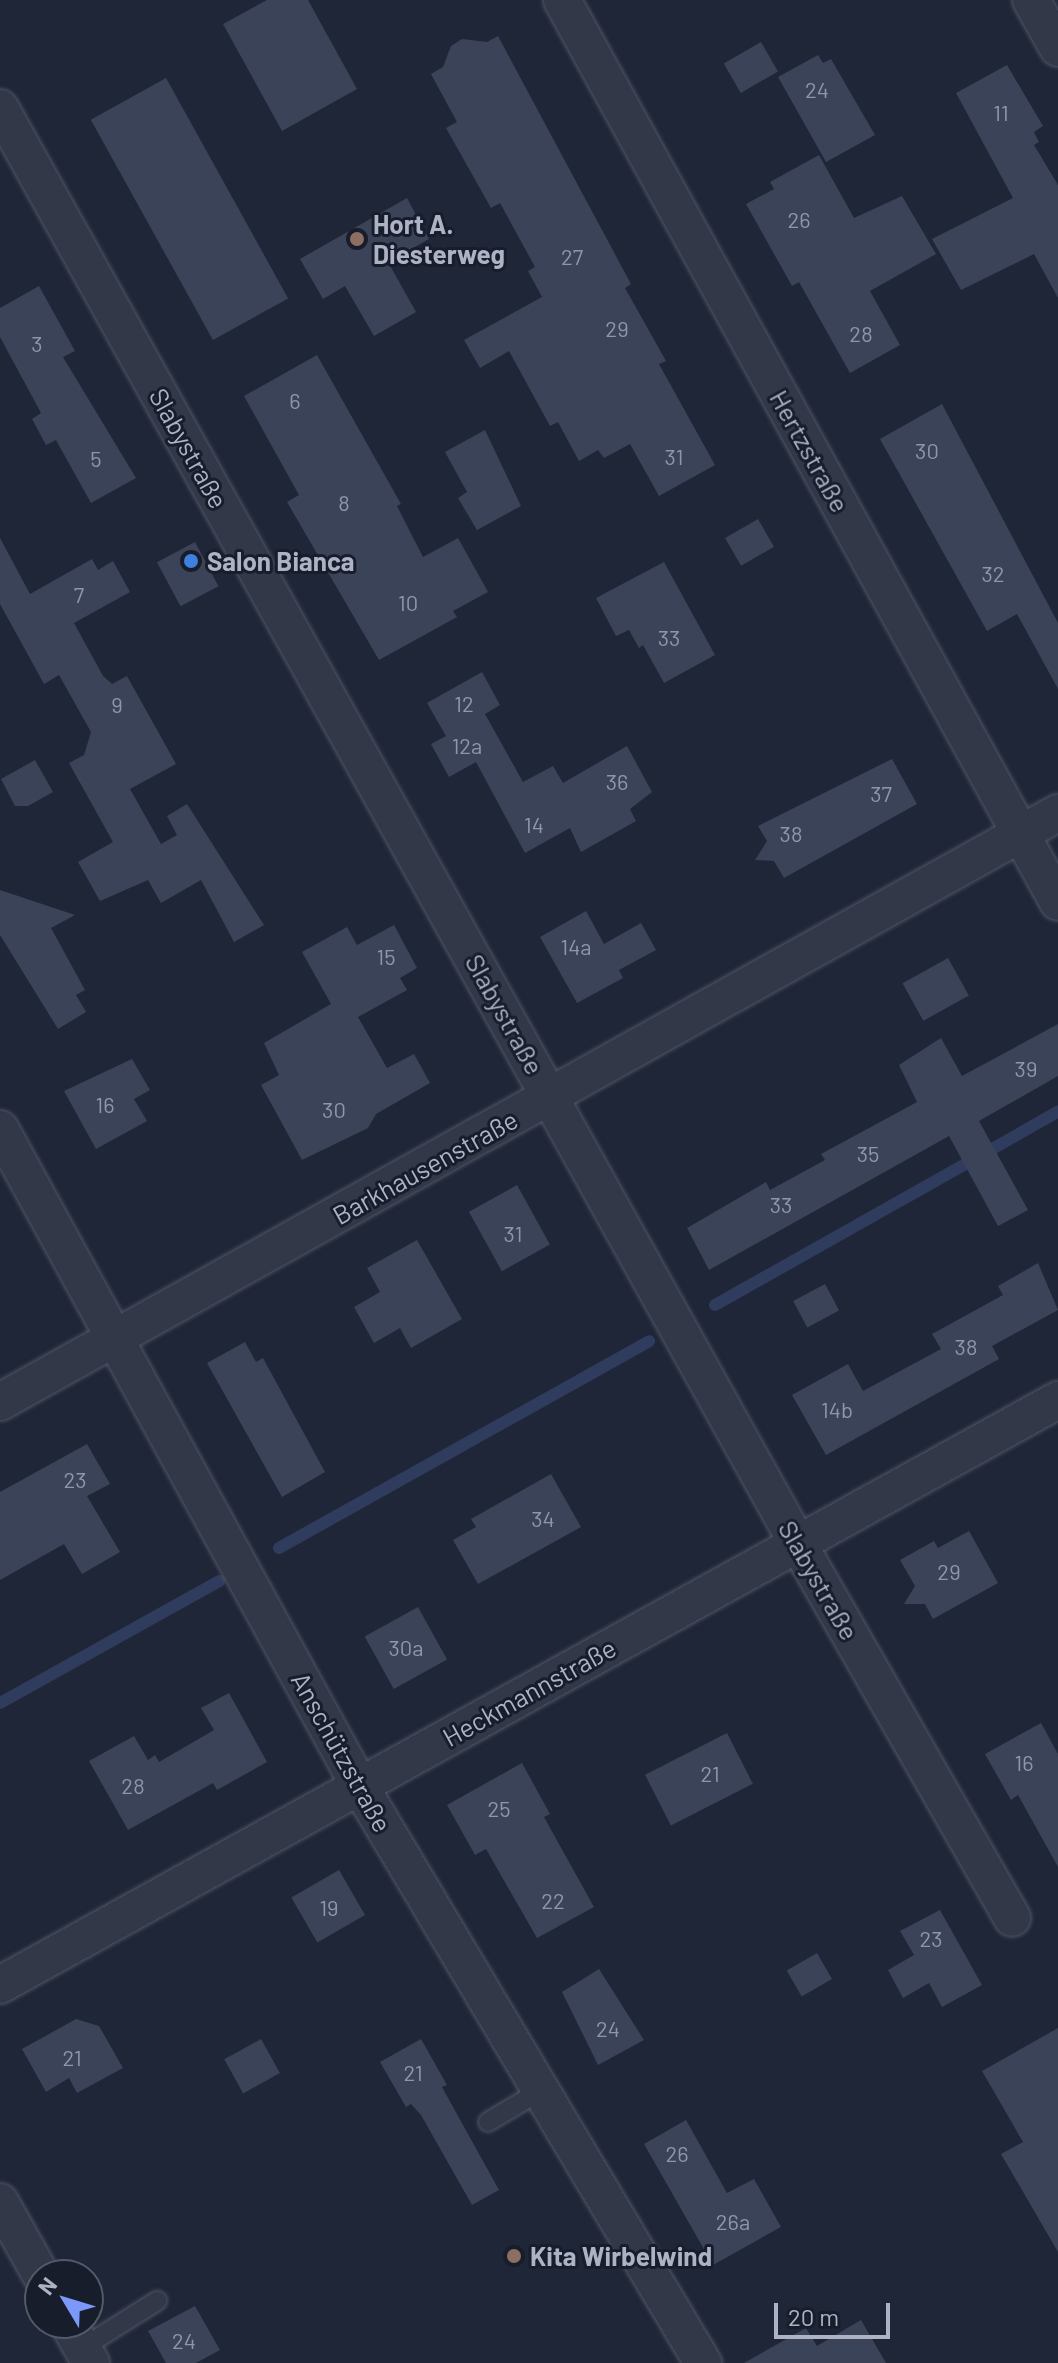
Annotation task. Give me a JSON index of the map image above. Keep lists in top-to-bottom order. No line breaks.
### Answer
{"streets":{"street":["Slabystraße","Hertzstraße","Barkhausenstraße","Heckmannstraße","Anschützstraße"]},"crossings":[["Slabystraße","Barkhausenstraße"],["Slabystraße","Heckmannstraße"],["Hertzstraße","Barkhausenstraße"],["Barkhausenstraße","Anschützstraße"],["Heckmannstraße","Anschützstraße"]],"places":["Hort A. Diesterweg","Salon Bianca","Kita Wirbelwind"],"house_numbers":["24","11","26","27","29","28","3","6","30","31","5","8","32","7","10","33","12","9","12a","36","37","14","38","14a","15","39","16","30","35","33","31","38","14b","23","34","29","30a","16","21","28","25","22","19","23","24","21","21","26","26a","24"],"scale_bar":"20 m","north":"top left"}
